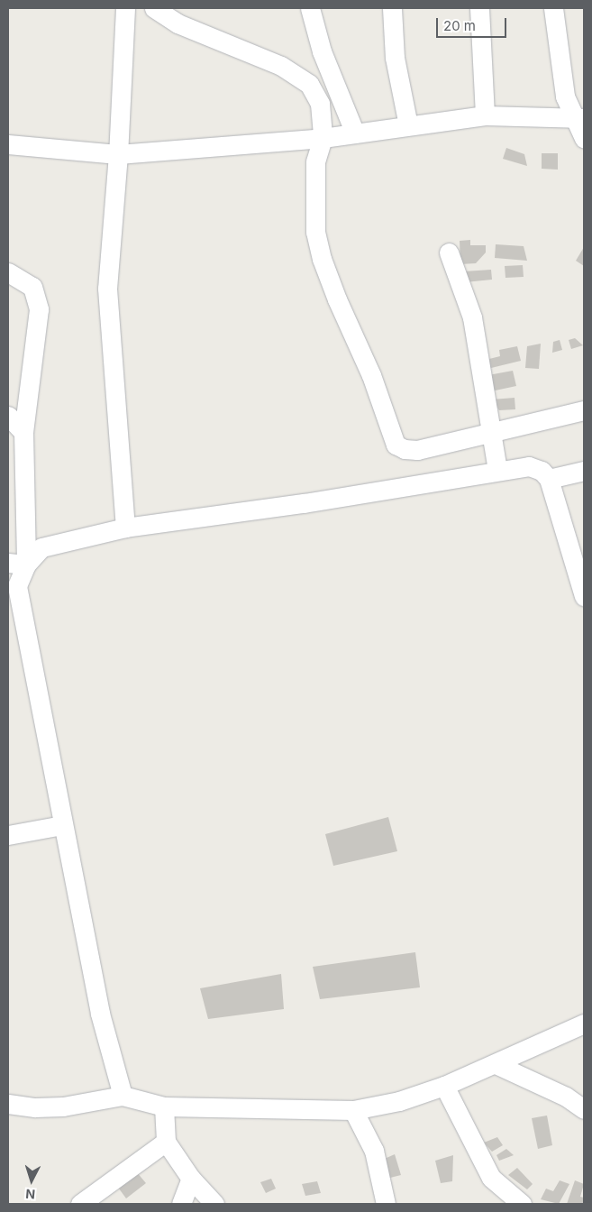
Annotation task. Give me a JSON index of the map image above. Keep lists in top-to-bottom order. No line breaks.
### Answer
{"scale_bar":"20 m","north":"bottom"}
